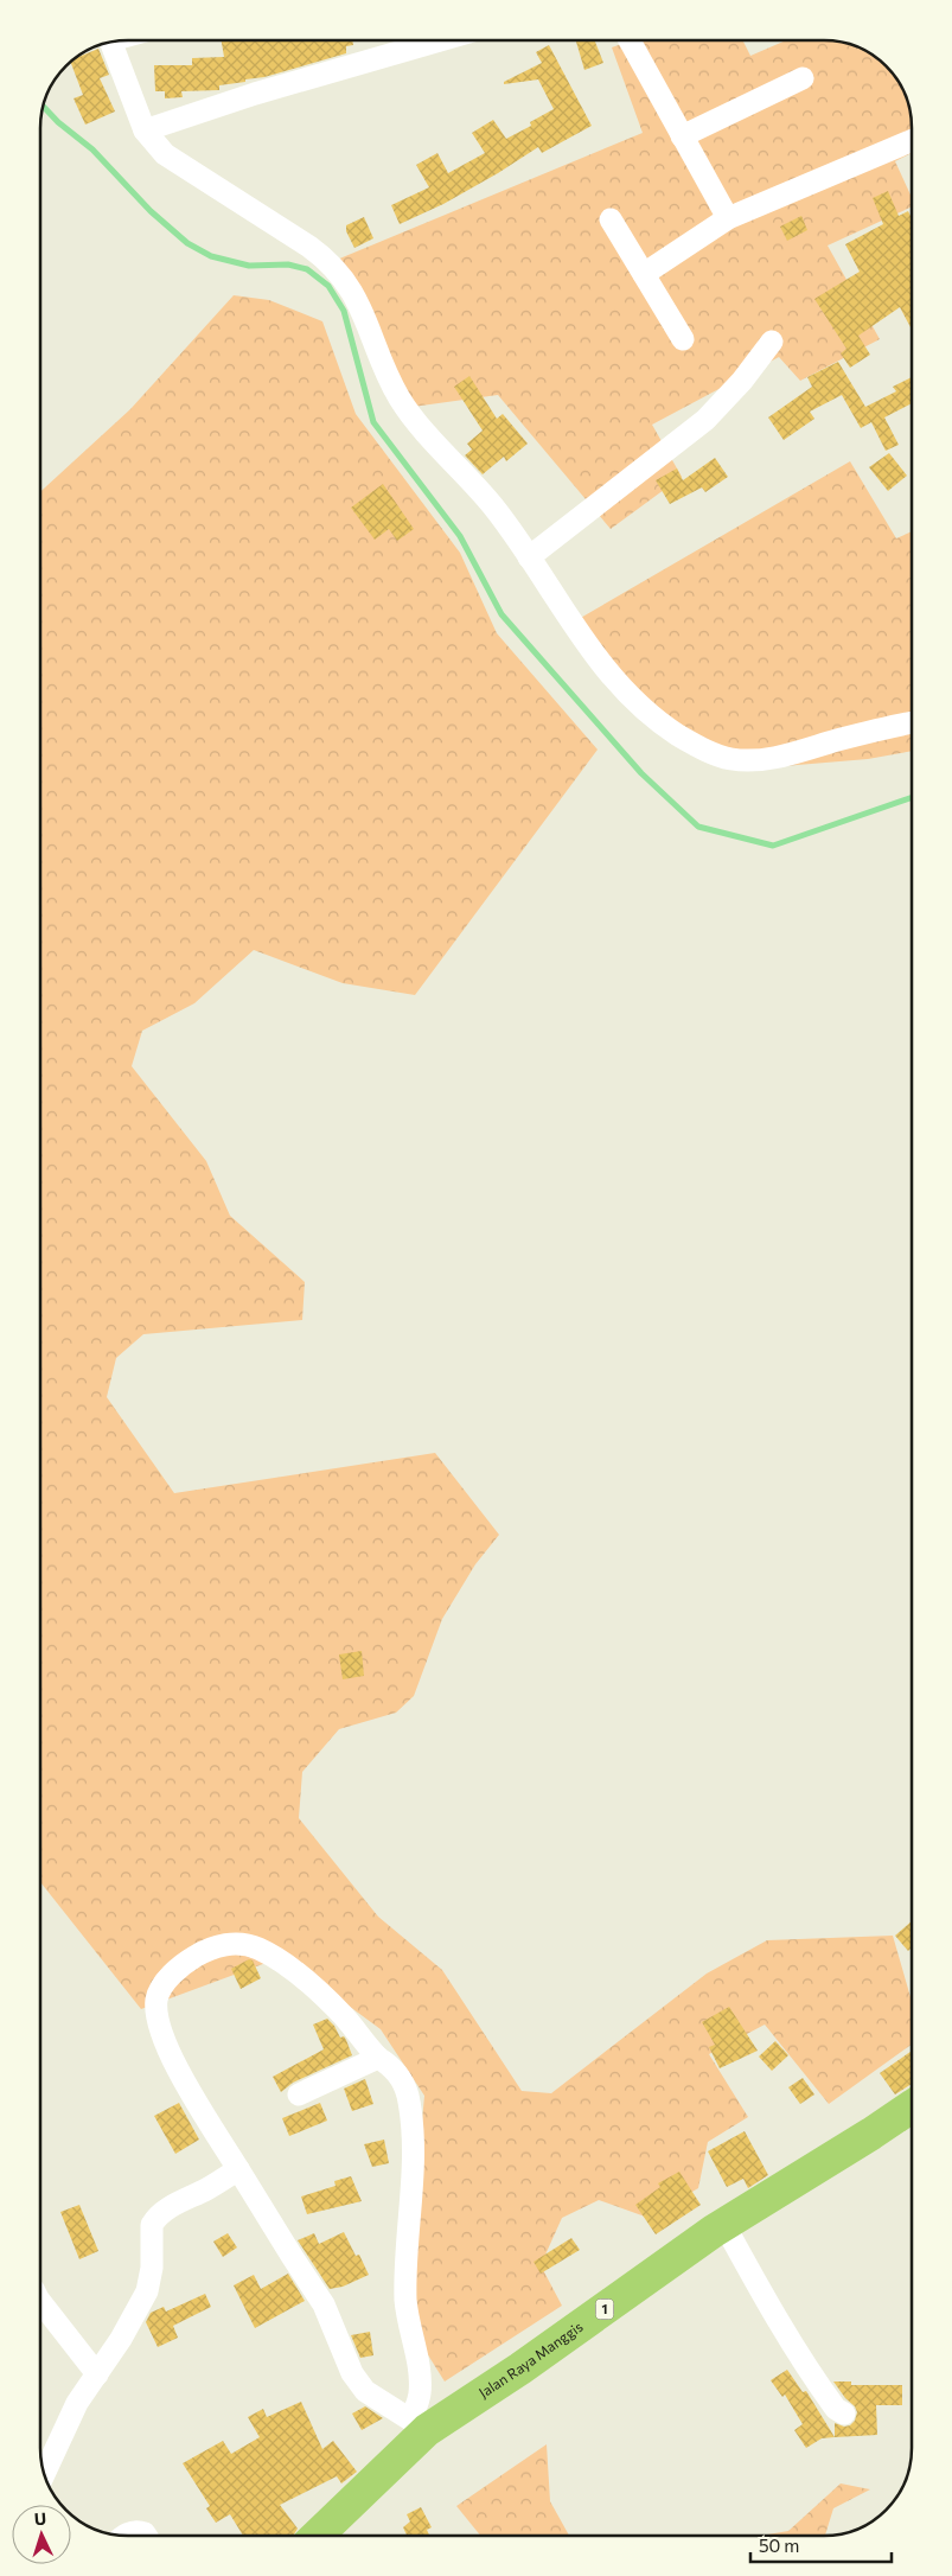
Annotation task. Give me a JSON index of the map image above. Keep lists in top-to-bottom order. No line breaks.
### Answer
{"streets":{"highway":["1","Jalan Raya Manggis"]},"scale_bar":"50 m","north":"top"}
